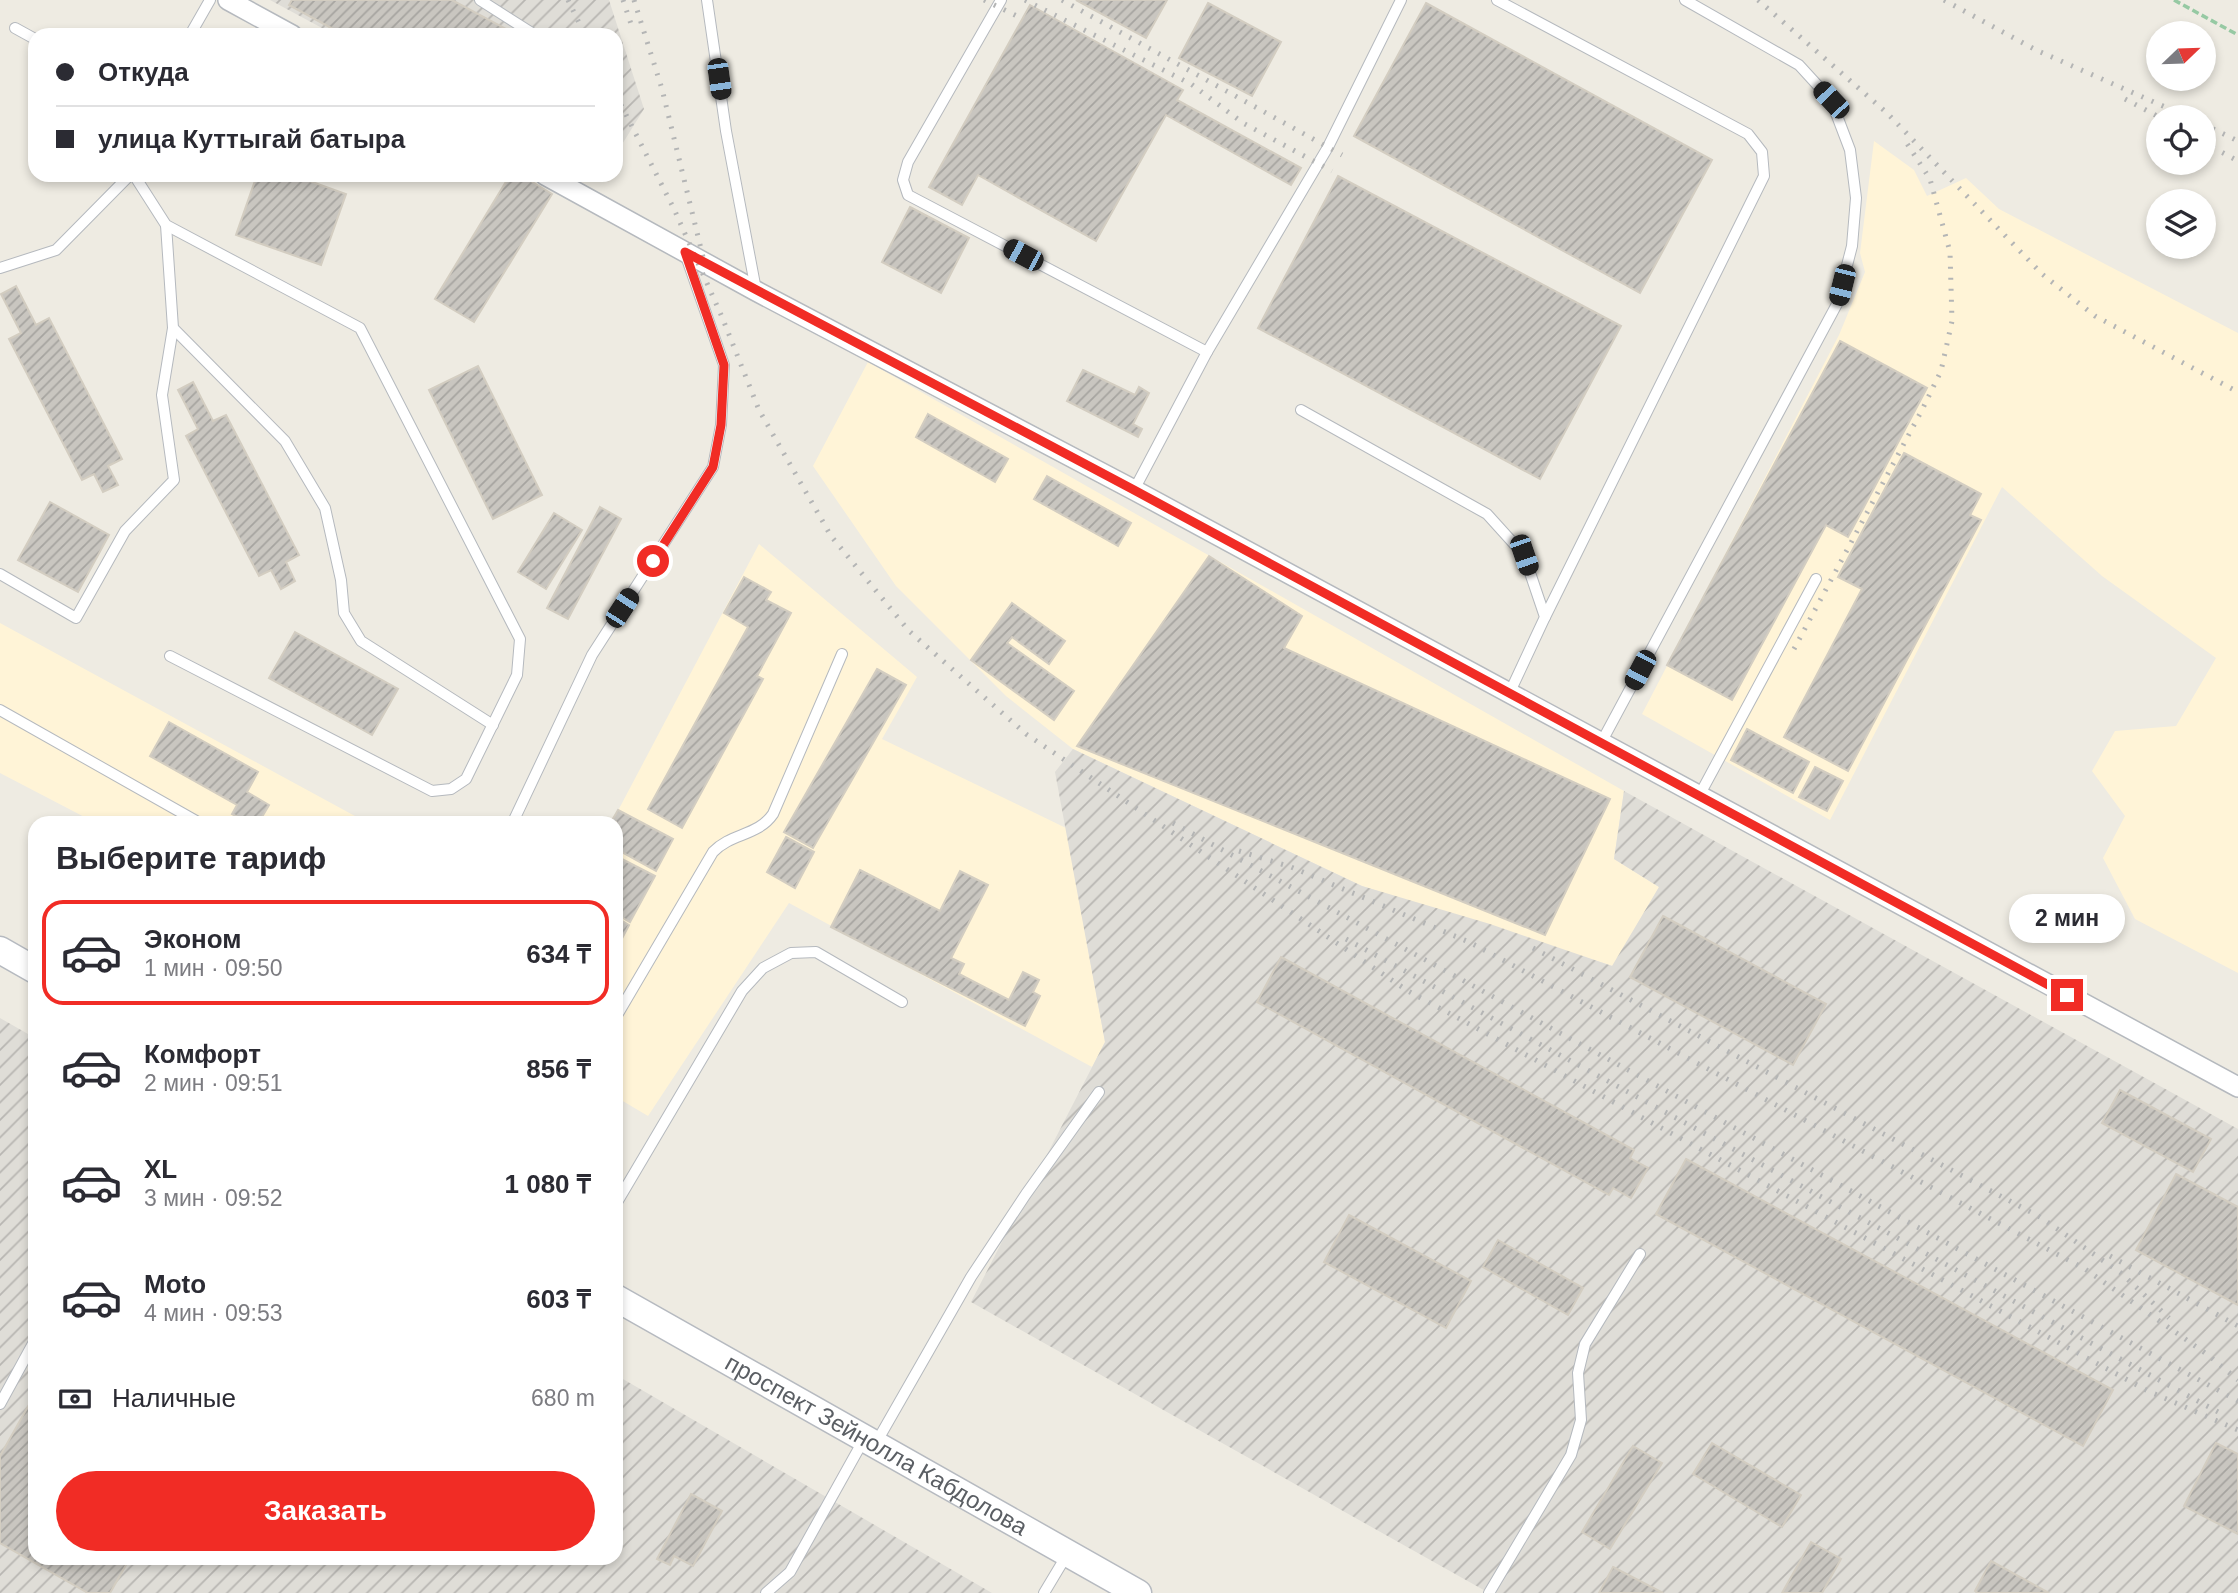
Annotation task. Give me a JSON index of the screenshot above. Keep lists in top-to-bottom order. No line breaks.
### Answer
{"streets":{"main road":["проспект Зейнолла Кабдолова"]},"north":"top right","page":{"banner":["Откуда","улица Куттыгай батыра"],"heading":"Выберите тариф","bubble":"2 мин","list":[{"name":"Эконом","note":"1 мин · 09:50","value":"634 ₸"},{"name":"Комфорт","note":"2 мин · 09:51","value":"856 ₸"},{"name":"XL","note":"3 мин · 09:52","value":"1 080 ₸"},{"name":"Moto","note":"4 мин · 09:53","value":"603 ₸"}],"pay":["Наличные","680 m"],"buttons":"Заказать"}}
